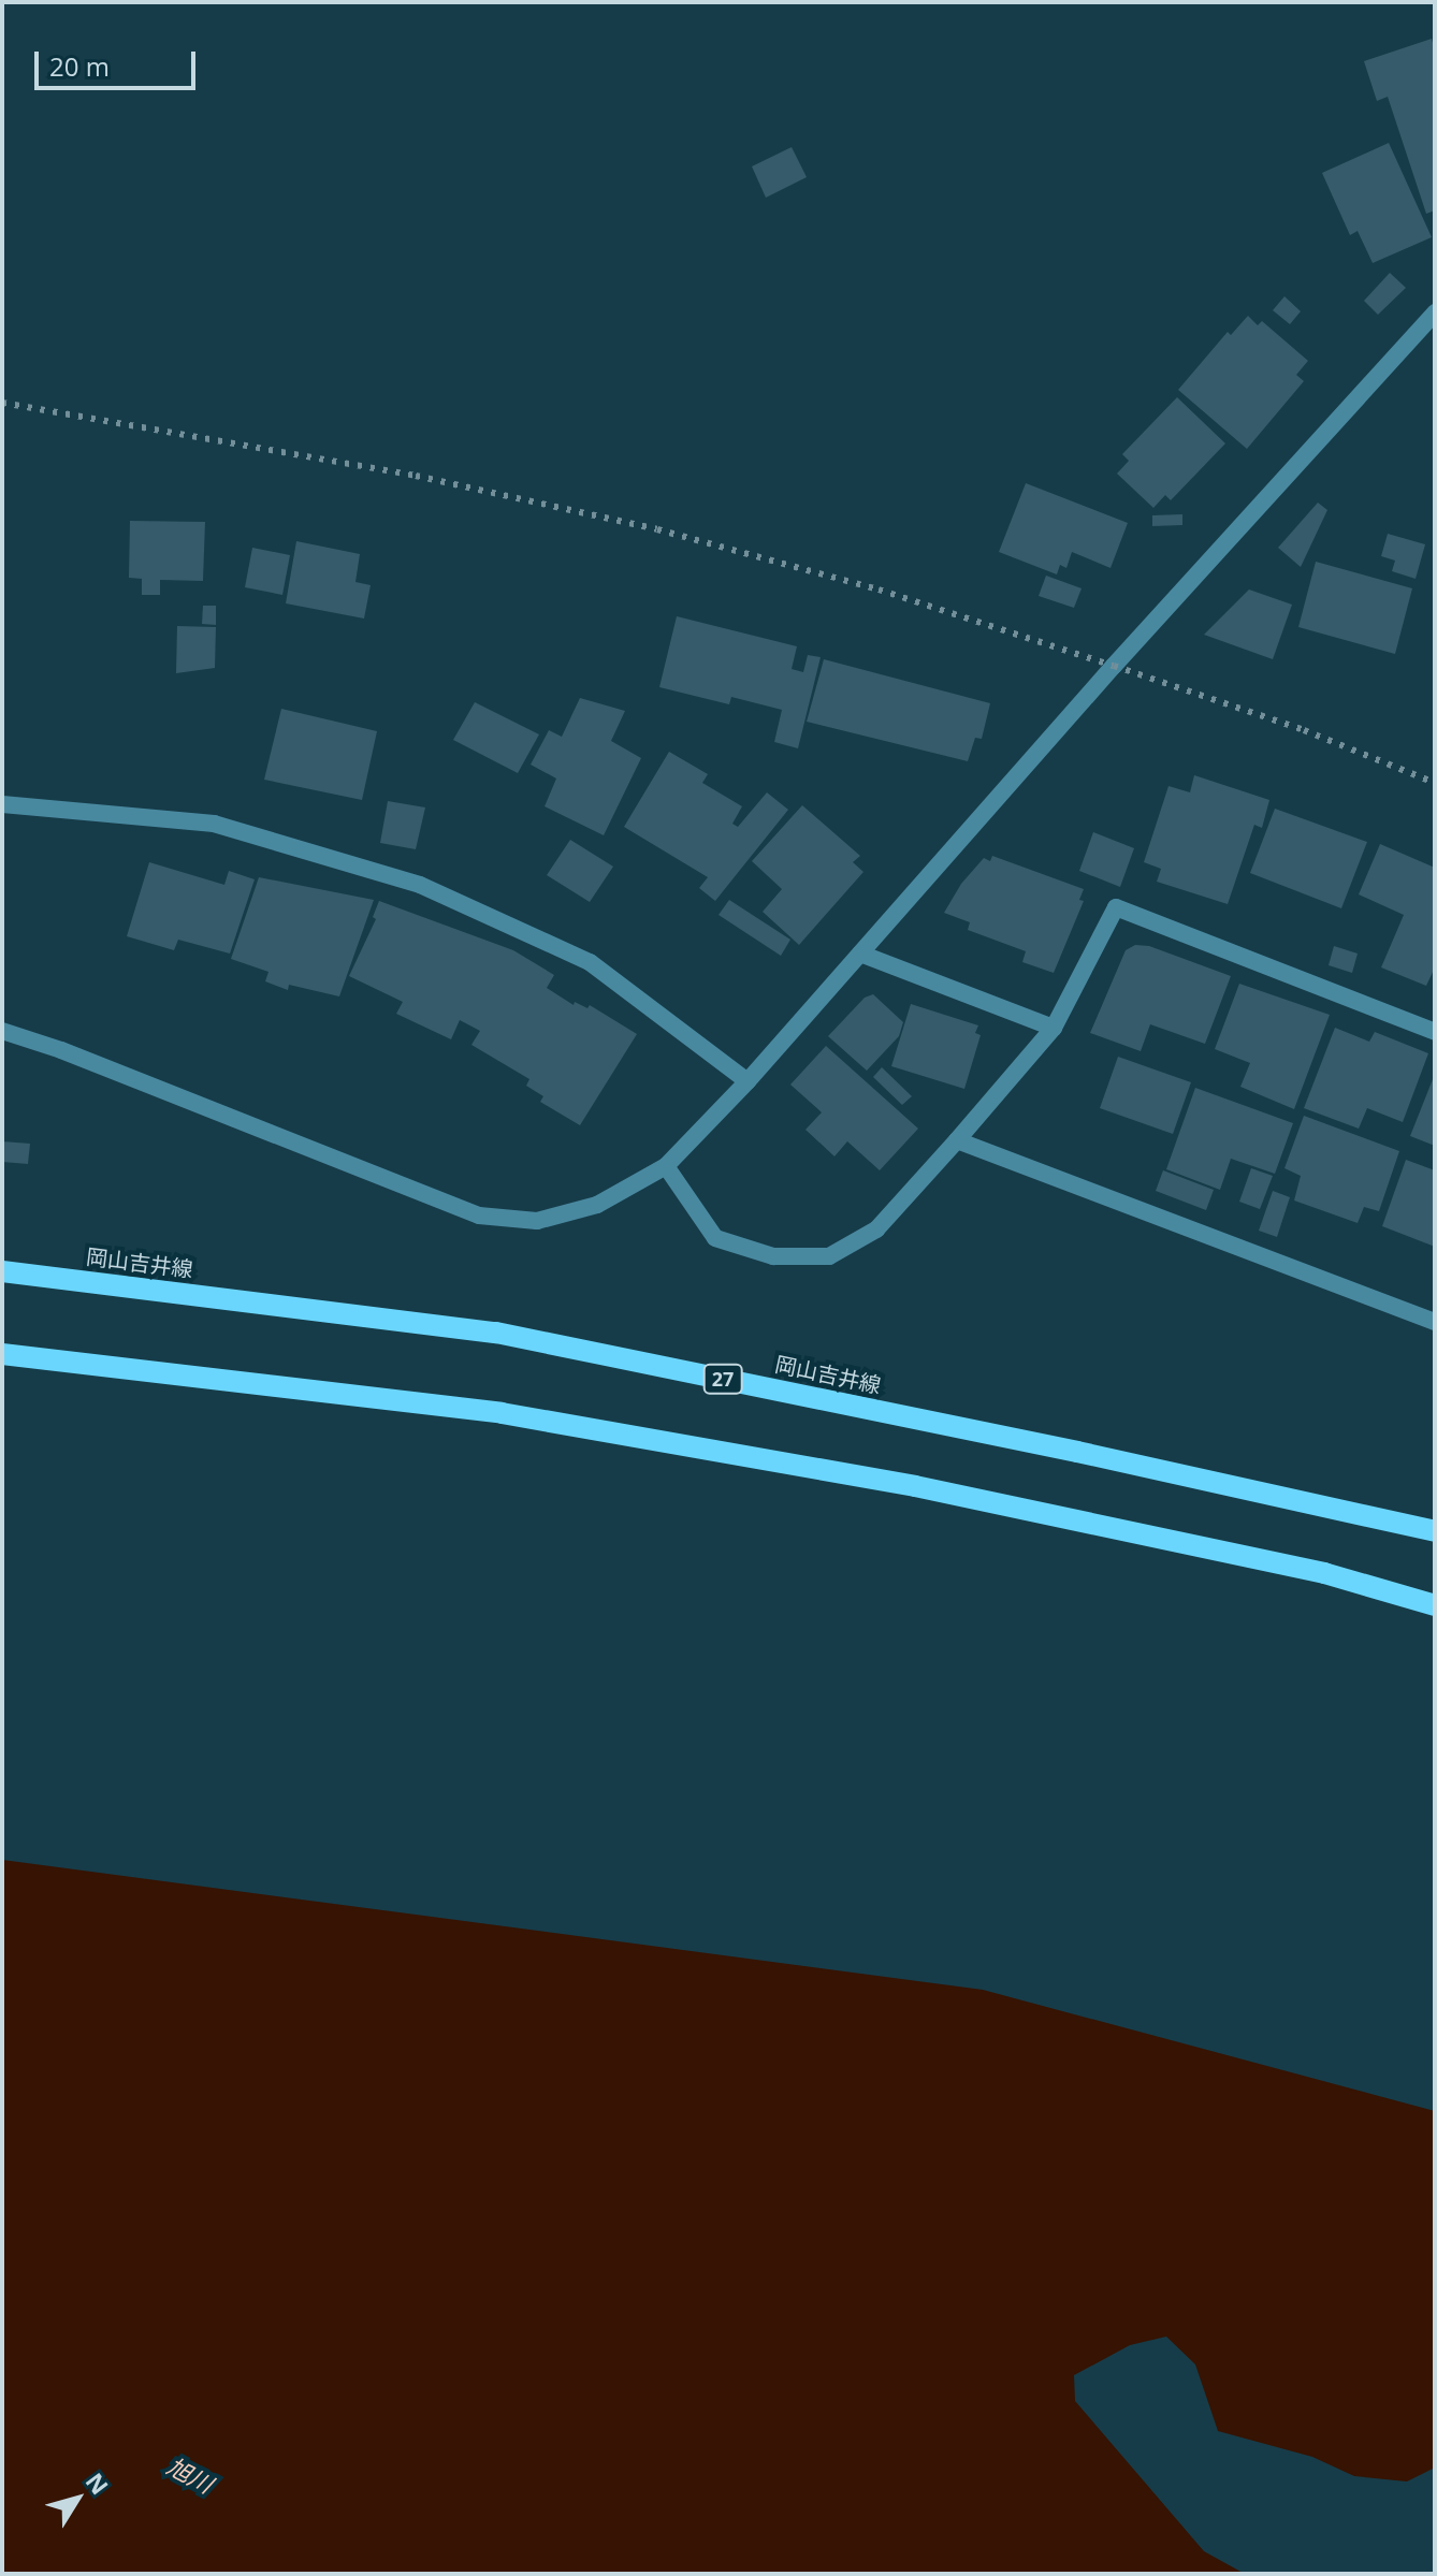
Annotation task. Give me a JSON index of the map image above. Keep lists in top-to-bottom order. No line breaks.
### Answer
{"streets":{"main road":["岡山吉井線","27"]},"water":["旭川"],"scale_bar":"20 m","north":"top right"}
